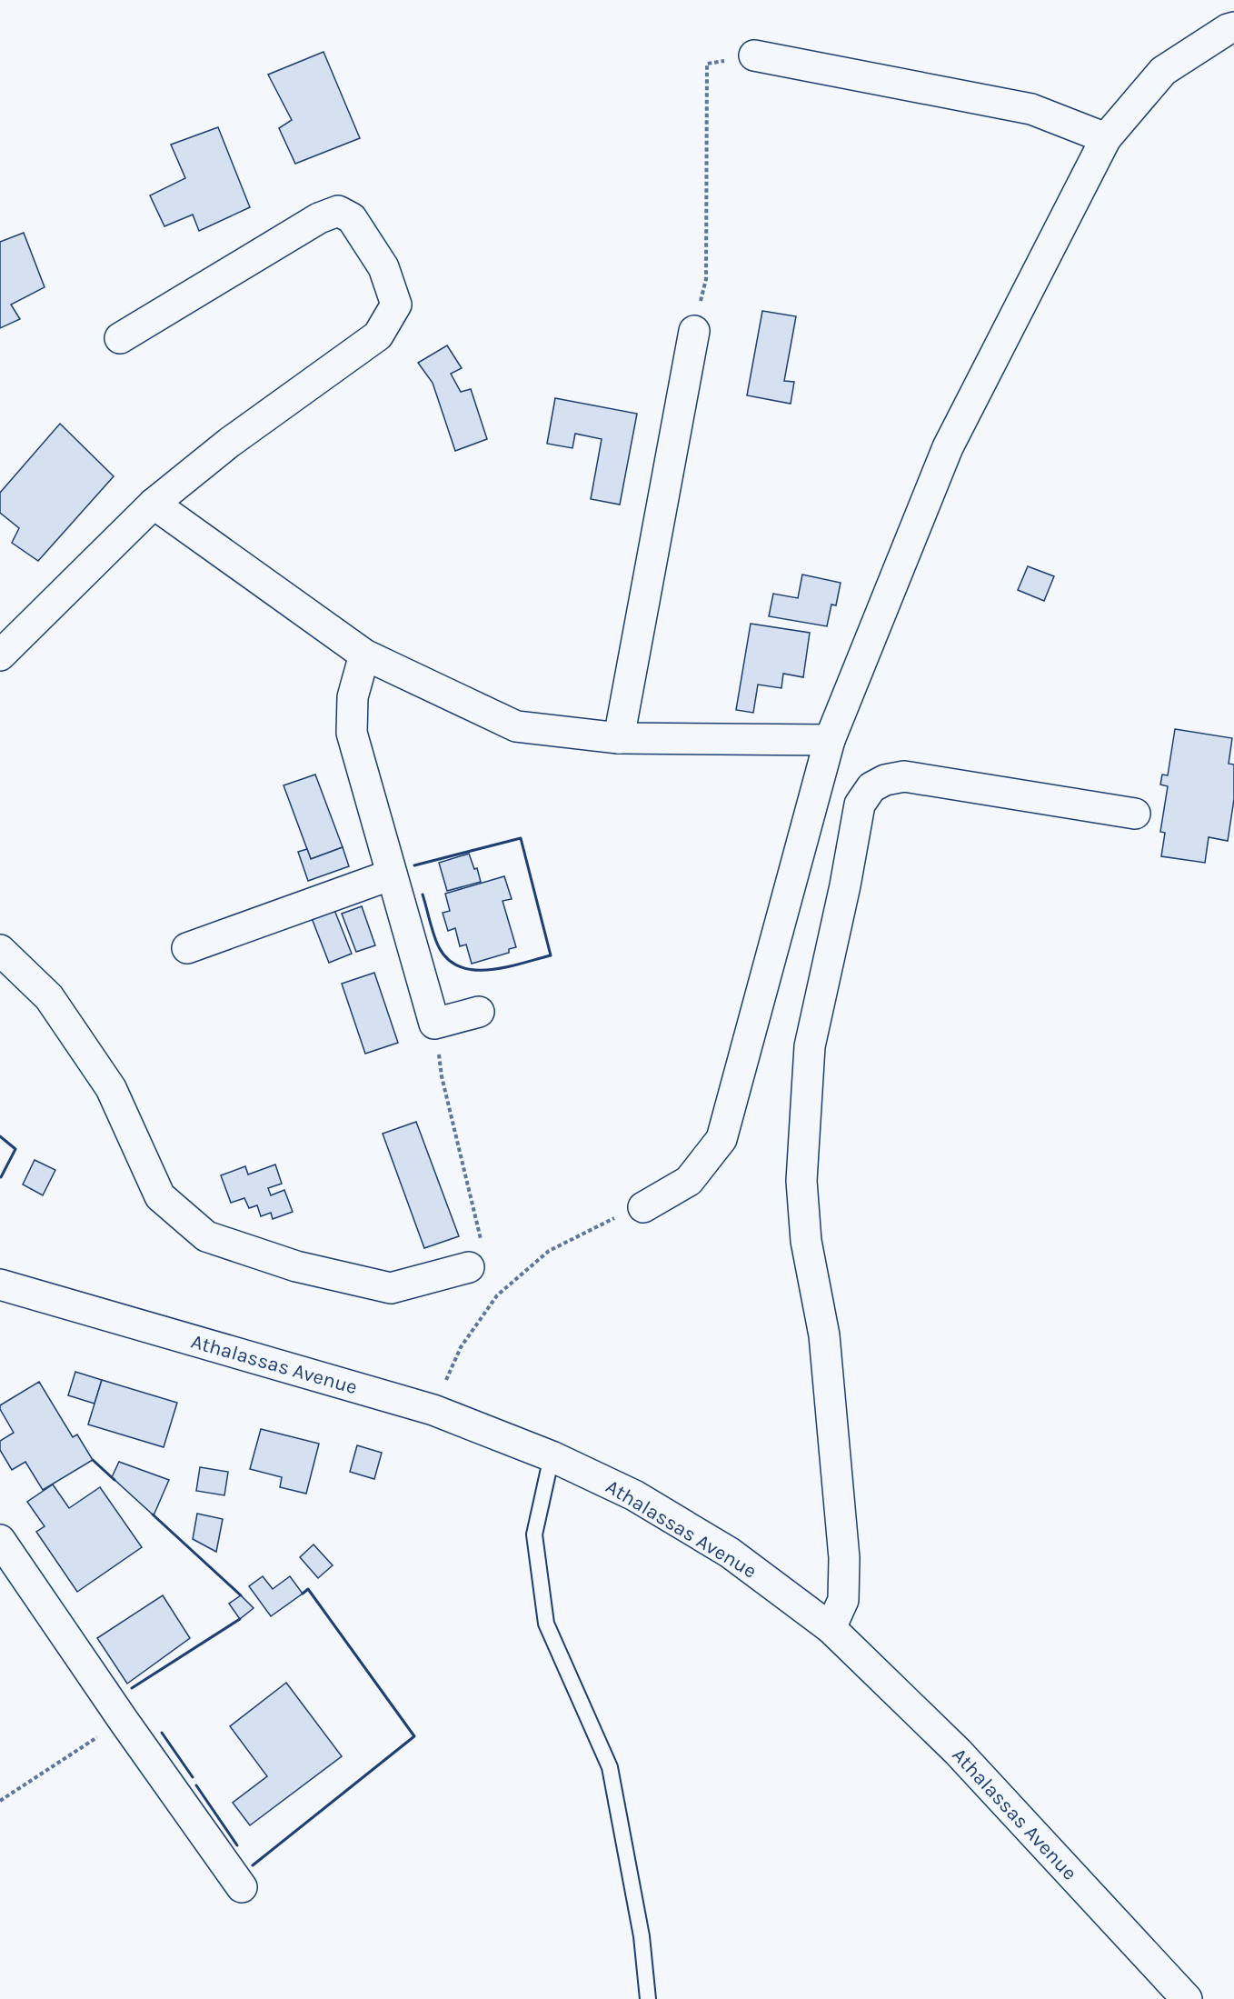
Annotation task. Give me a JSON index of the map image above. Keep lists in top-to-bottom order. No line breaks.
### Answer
{"streets":{"street":["Athalassas Avenue"]}}
